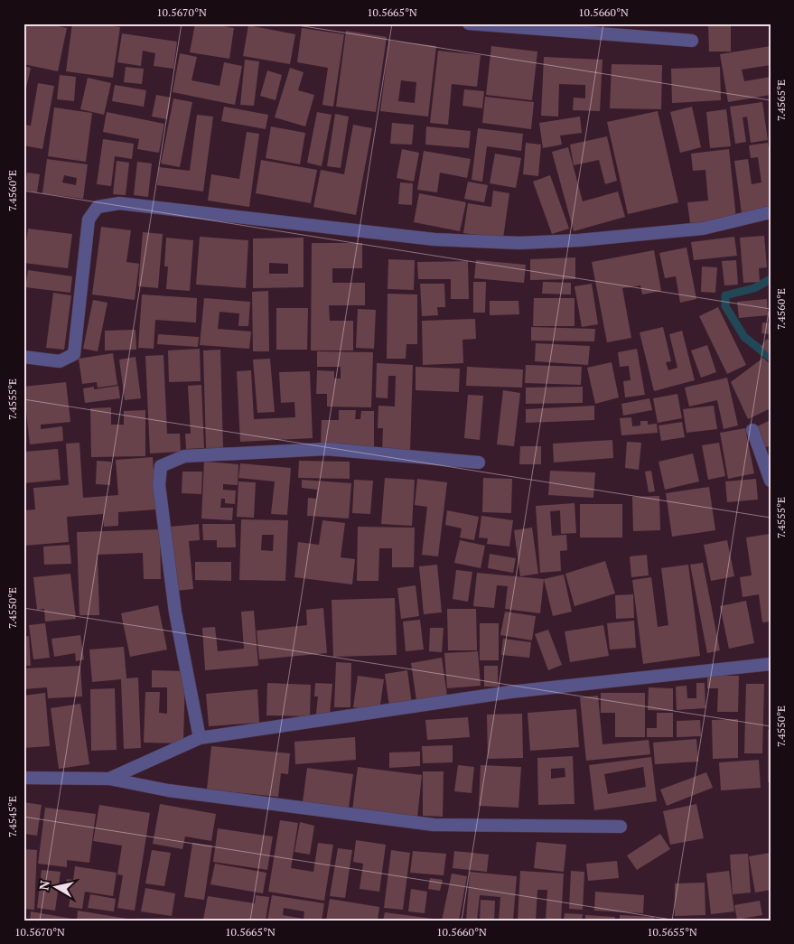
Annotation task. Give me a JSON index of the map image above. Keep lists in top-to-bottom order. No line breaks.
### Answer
{"north":"left","coordinates":["10.5670°N","10.5665°N","10.5660°N","7.4565°E","7.4560°E","7.4555°E","7.4550°E","7.4545°E","10.5655°N"]}
